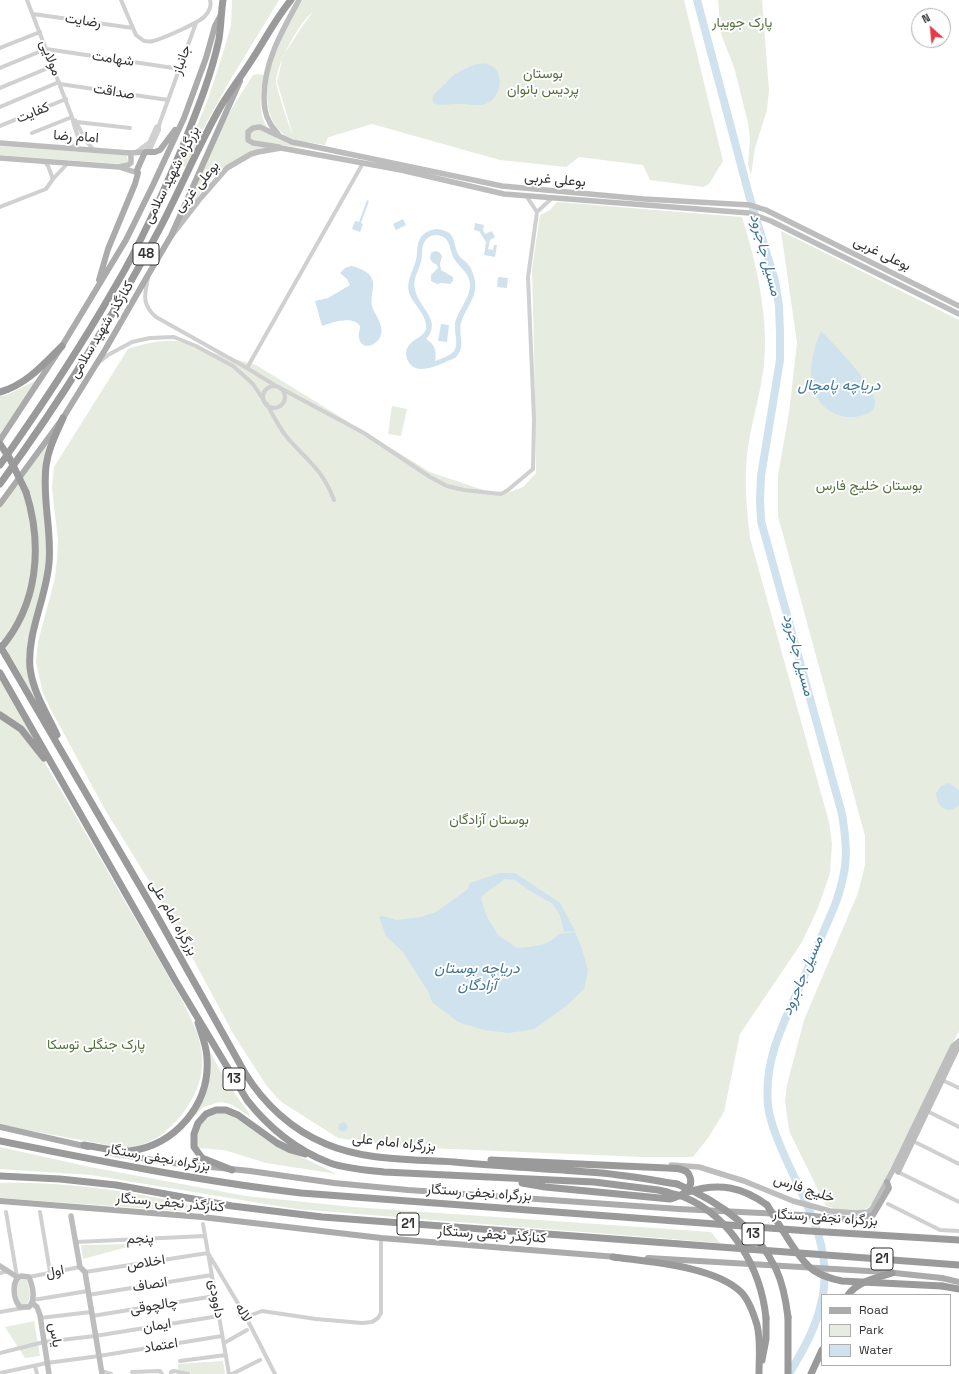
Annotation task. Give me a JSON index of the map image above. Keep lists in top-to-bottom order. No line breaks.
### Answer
{"streets":{"highway":["بزرگراه شهید سلامی","48","بزرگراه امام علی","13","بزرگراه نجفی رستگار","21"],"main road":["امام رضا","بوعلی غربی","کنارگذر شهید سلامی","خلیج فارس","کنارگذر نجفی رستگار","یاس"],"street":["رضایت","مولايی","شهامت","جانباز","صداقت","کفایت","پنجم","اخلاص","اول","انصاف","داوودی","چالچوقی","لاله","ایمان","اعتماد"]},"crossings":[["رضایت","مولايی"],["مولايی","شهامت"],["مولايی","صداقت"],["مولايی","کفایت"],["مولايی","امام رضا"],["شهامت","جانباز"],["جانباز","صداقت"],["جانباز","امام رضا"],["بزرگراه شهید سلامی","کنارگذر شهید سلامی"],["بوعلی غربی","کنارگذر شهید سلامی"],["پنجم","داوودی"],["اخلاص","داوودی"],["اخلاص","لاله"],["اول","یاس"],["انصاف","داوودی"],["انصاف","یاس"],["داوودی","چالچوقی"],["داوودی","لاله"],["داوودی","ایمان"],["داوودی","اعتماد"],["چالچوقی","یاس"],["ایمان","یاس"]],"water":["مسیل جاجرود","دریاچه پامچال","دریاچه بوستان آزادگان"],"parks":["پارک جویبار","بوستان پردیس بانوان","بوستان خلیج فارس","بوستان آزادگان","پارک جنگلی توسکا"],"legend":["Road","Park","Water"],"north":"top left"}
